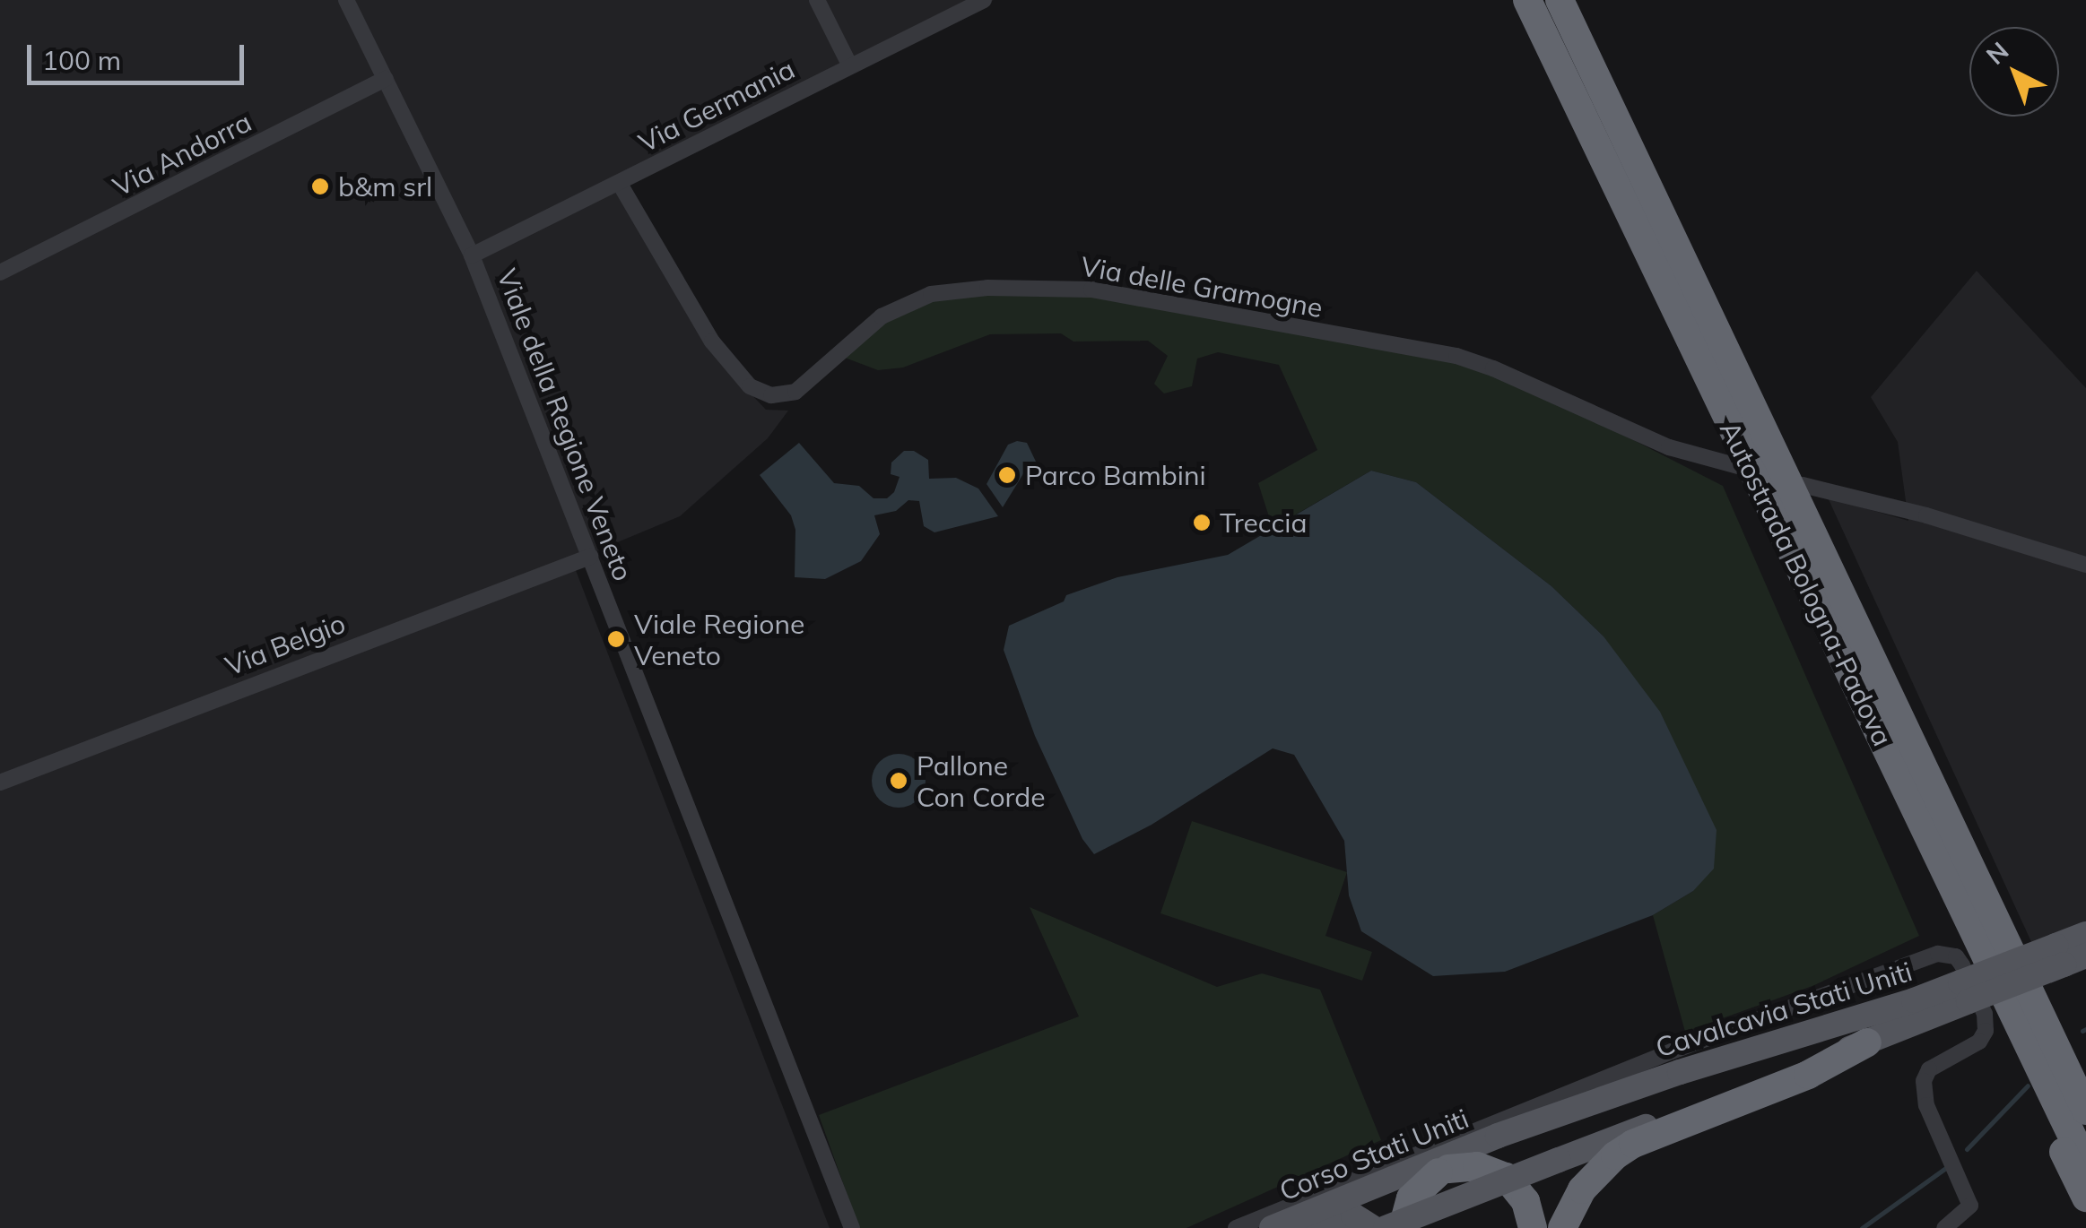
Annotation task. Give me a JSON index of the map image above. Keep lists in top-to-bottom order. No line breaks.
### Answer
{"streets":{"highway":["Autostrada Bologna-Padova"],"main road":["Cavalcavia Stati Uniti","Corso Stati Uniti"],"street":["Via Germania","Via Andorra","Via delle Gramogne","Viale della Regione Veneto","Via Belgio"]},"crossings":[["Via Germania","Via delle Gramogne"],["Via Germania","Viale della Regione Veneto"],["Via Andorra","Viale della Regione Veneto"],["Viale della Regione Veneto","Via Belgio"],["Cavalcavia Stati Uniti","Corso Stati Uniti"]],"places":["b&m srl","Parco Bambini","Treccia","Viale Regione Veneto","Pallone Con Corde"],"scale_bar":"100 m","north":"top left"}
